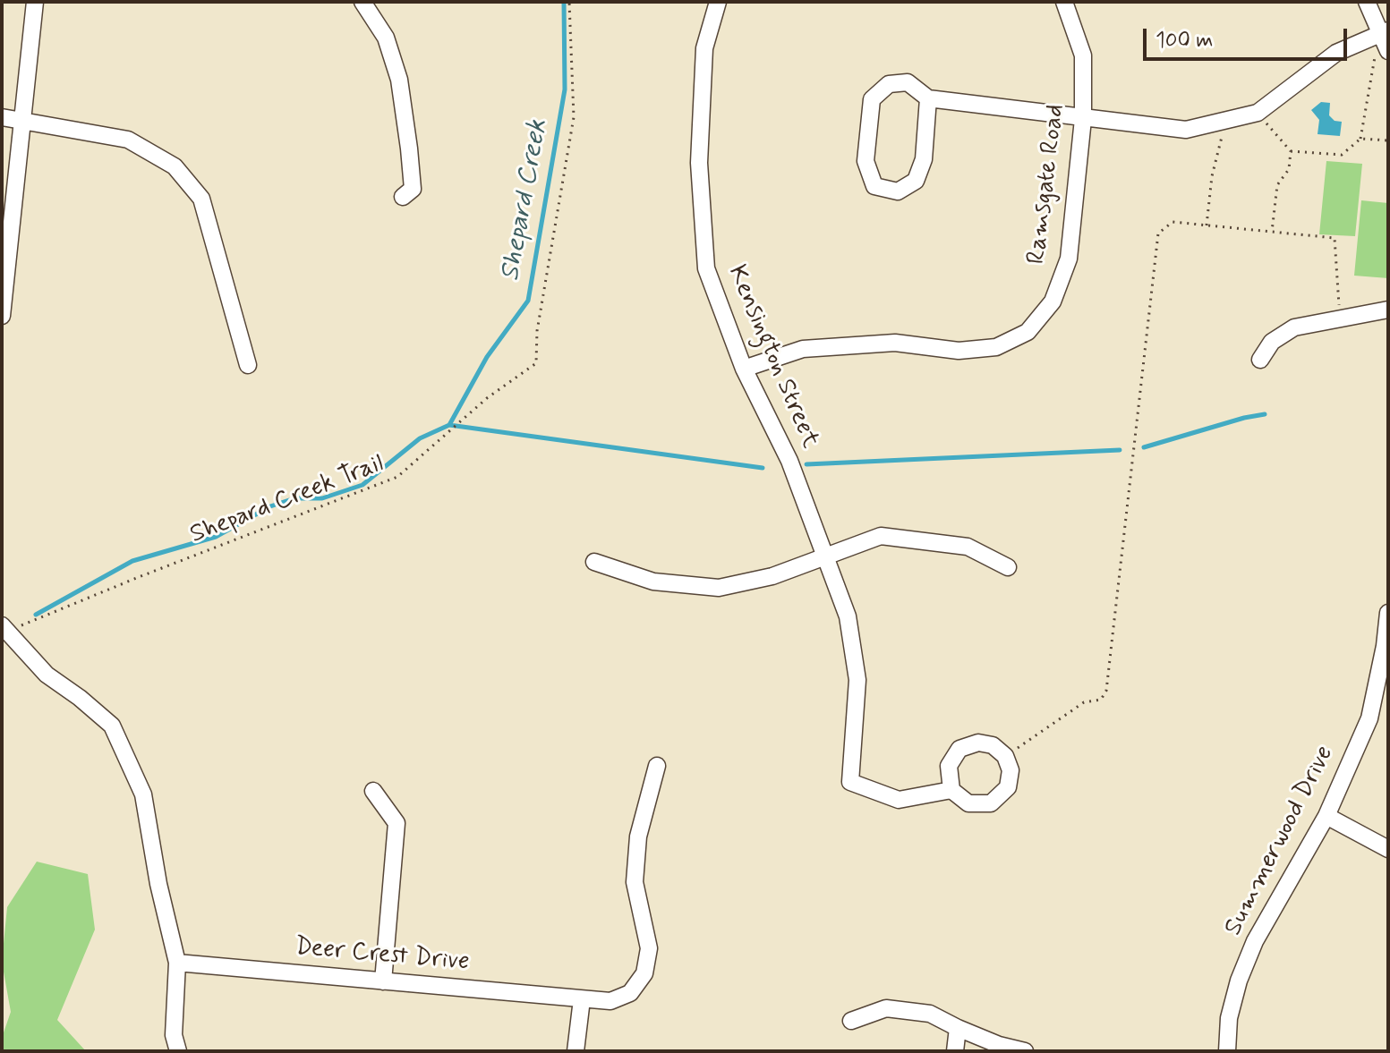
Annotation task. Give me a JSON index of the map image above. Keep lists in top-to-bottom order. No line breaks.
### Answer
{"streets":{"street":["Ramsgate Road","Kensington Street","Summerwood Drive","Deer Crest Drive"],"path":["Shepard Creek Trail"]},"crossings":[["Ramsgate Road","Kensington Street"]],"water":["Shepard Creek"],"scale_bar":"100 m"}
